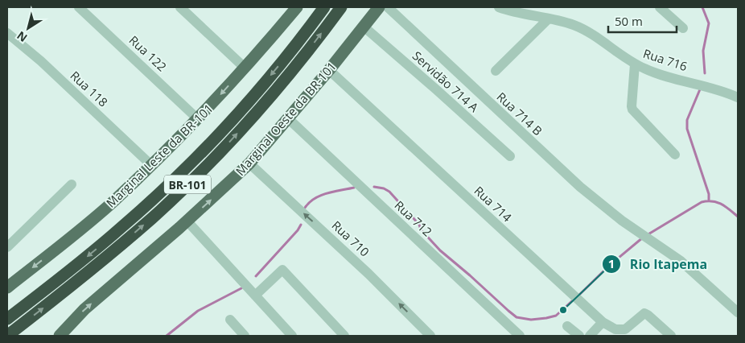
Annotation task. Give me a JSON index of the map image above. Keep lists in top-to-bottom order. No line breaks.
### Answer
{"streets":{"highway":["BR-101"],"main road":["Marginal Oeste da BR-101","Marginal Leste da BR-101"],"street":["Rua 122","Rua 716","Servidão 714 A","Rua 118","Rua 714 B","Rua 714","Rua 712","Rua 710"]},"crossings":[["Rua 122","Marginal Leste da BR-101"],["Servidão 714 A","Marginal Oeste da BR-101"],["Rua 118","Marginal Leste da BR-101"],["Marginal Oeste da BR-101","Rua 714"],["Marginal Oeste da BR-101","Rua 712"],["Marginal Oeste da BR-101","Rua 710"]],"one_way":["Marginal Oeste da BR-101","Marginal Leste da BR-101","Rua 710"],"places":["Rio Itapema"],"scale_bar":"50 m","north":"bottom left"}
